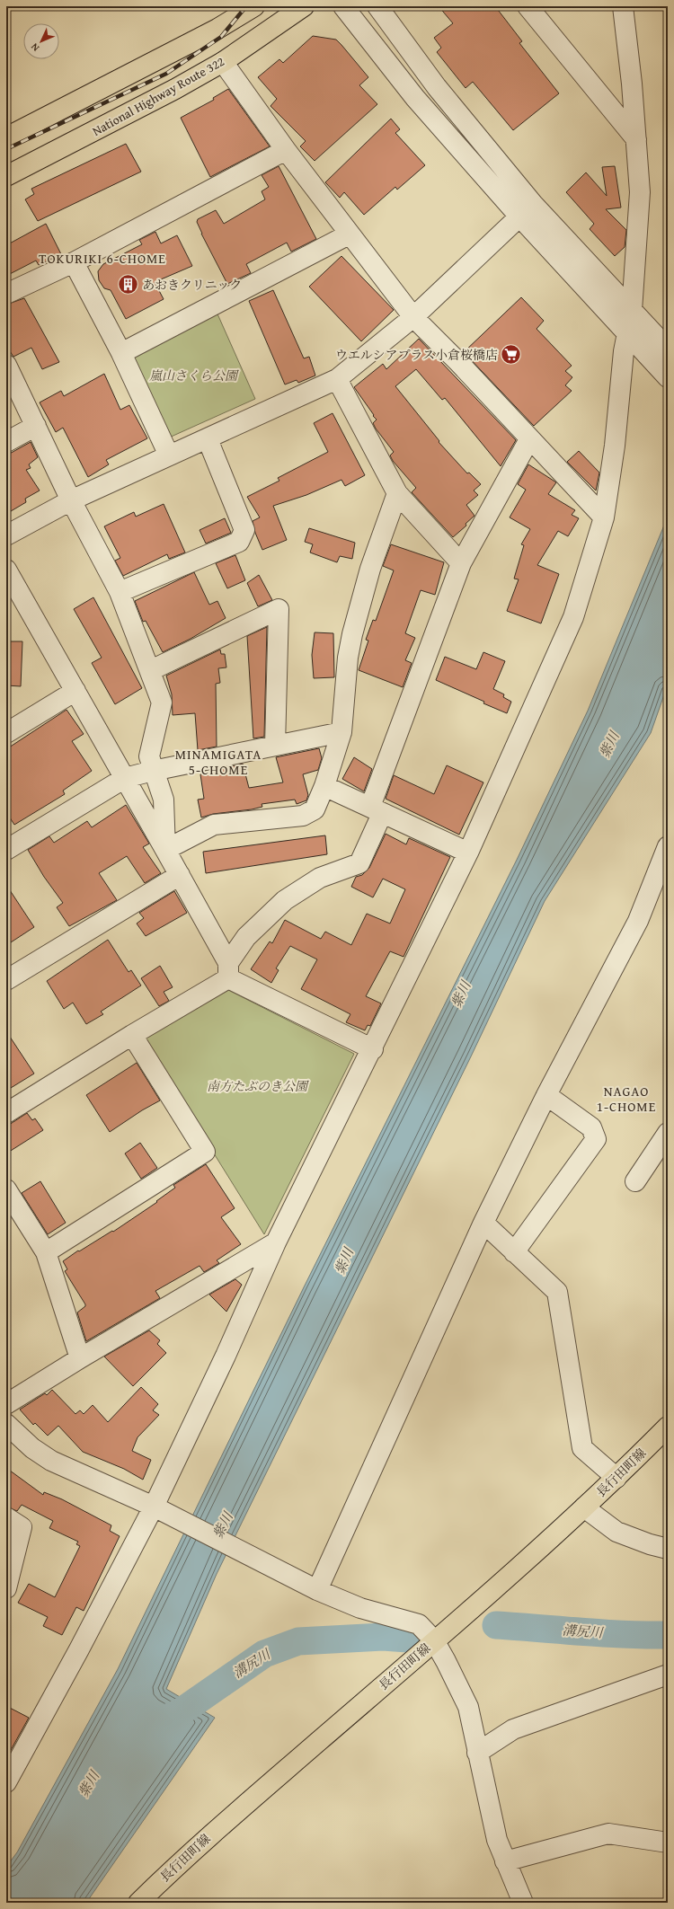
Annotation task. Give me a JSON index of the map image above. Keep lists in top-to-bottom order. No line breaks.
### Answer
{"streets":{"main road":["National Highway Route 322","長行田町線"]},"districts":["TOKURIKI 6-CHOME","MINAMIGATA 5-CHOME","NAGAO 1-CHOME"],"water":["紫川","溝尻川"],"parks":["嵐山さくら公園","南方たぶのき公園"],"places":{"building":["あおきクリニック"],"supermarket":["ウエルシアプラス小倉桜橋店"]},"north":"bottom left"}
